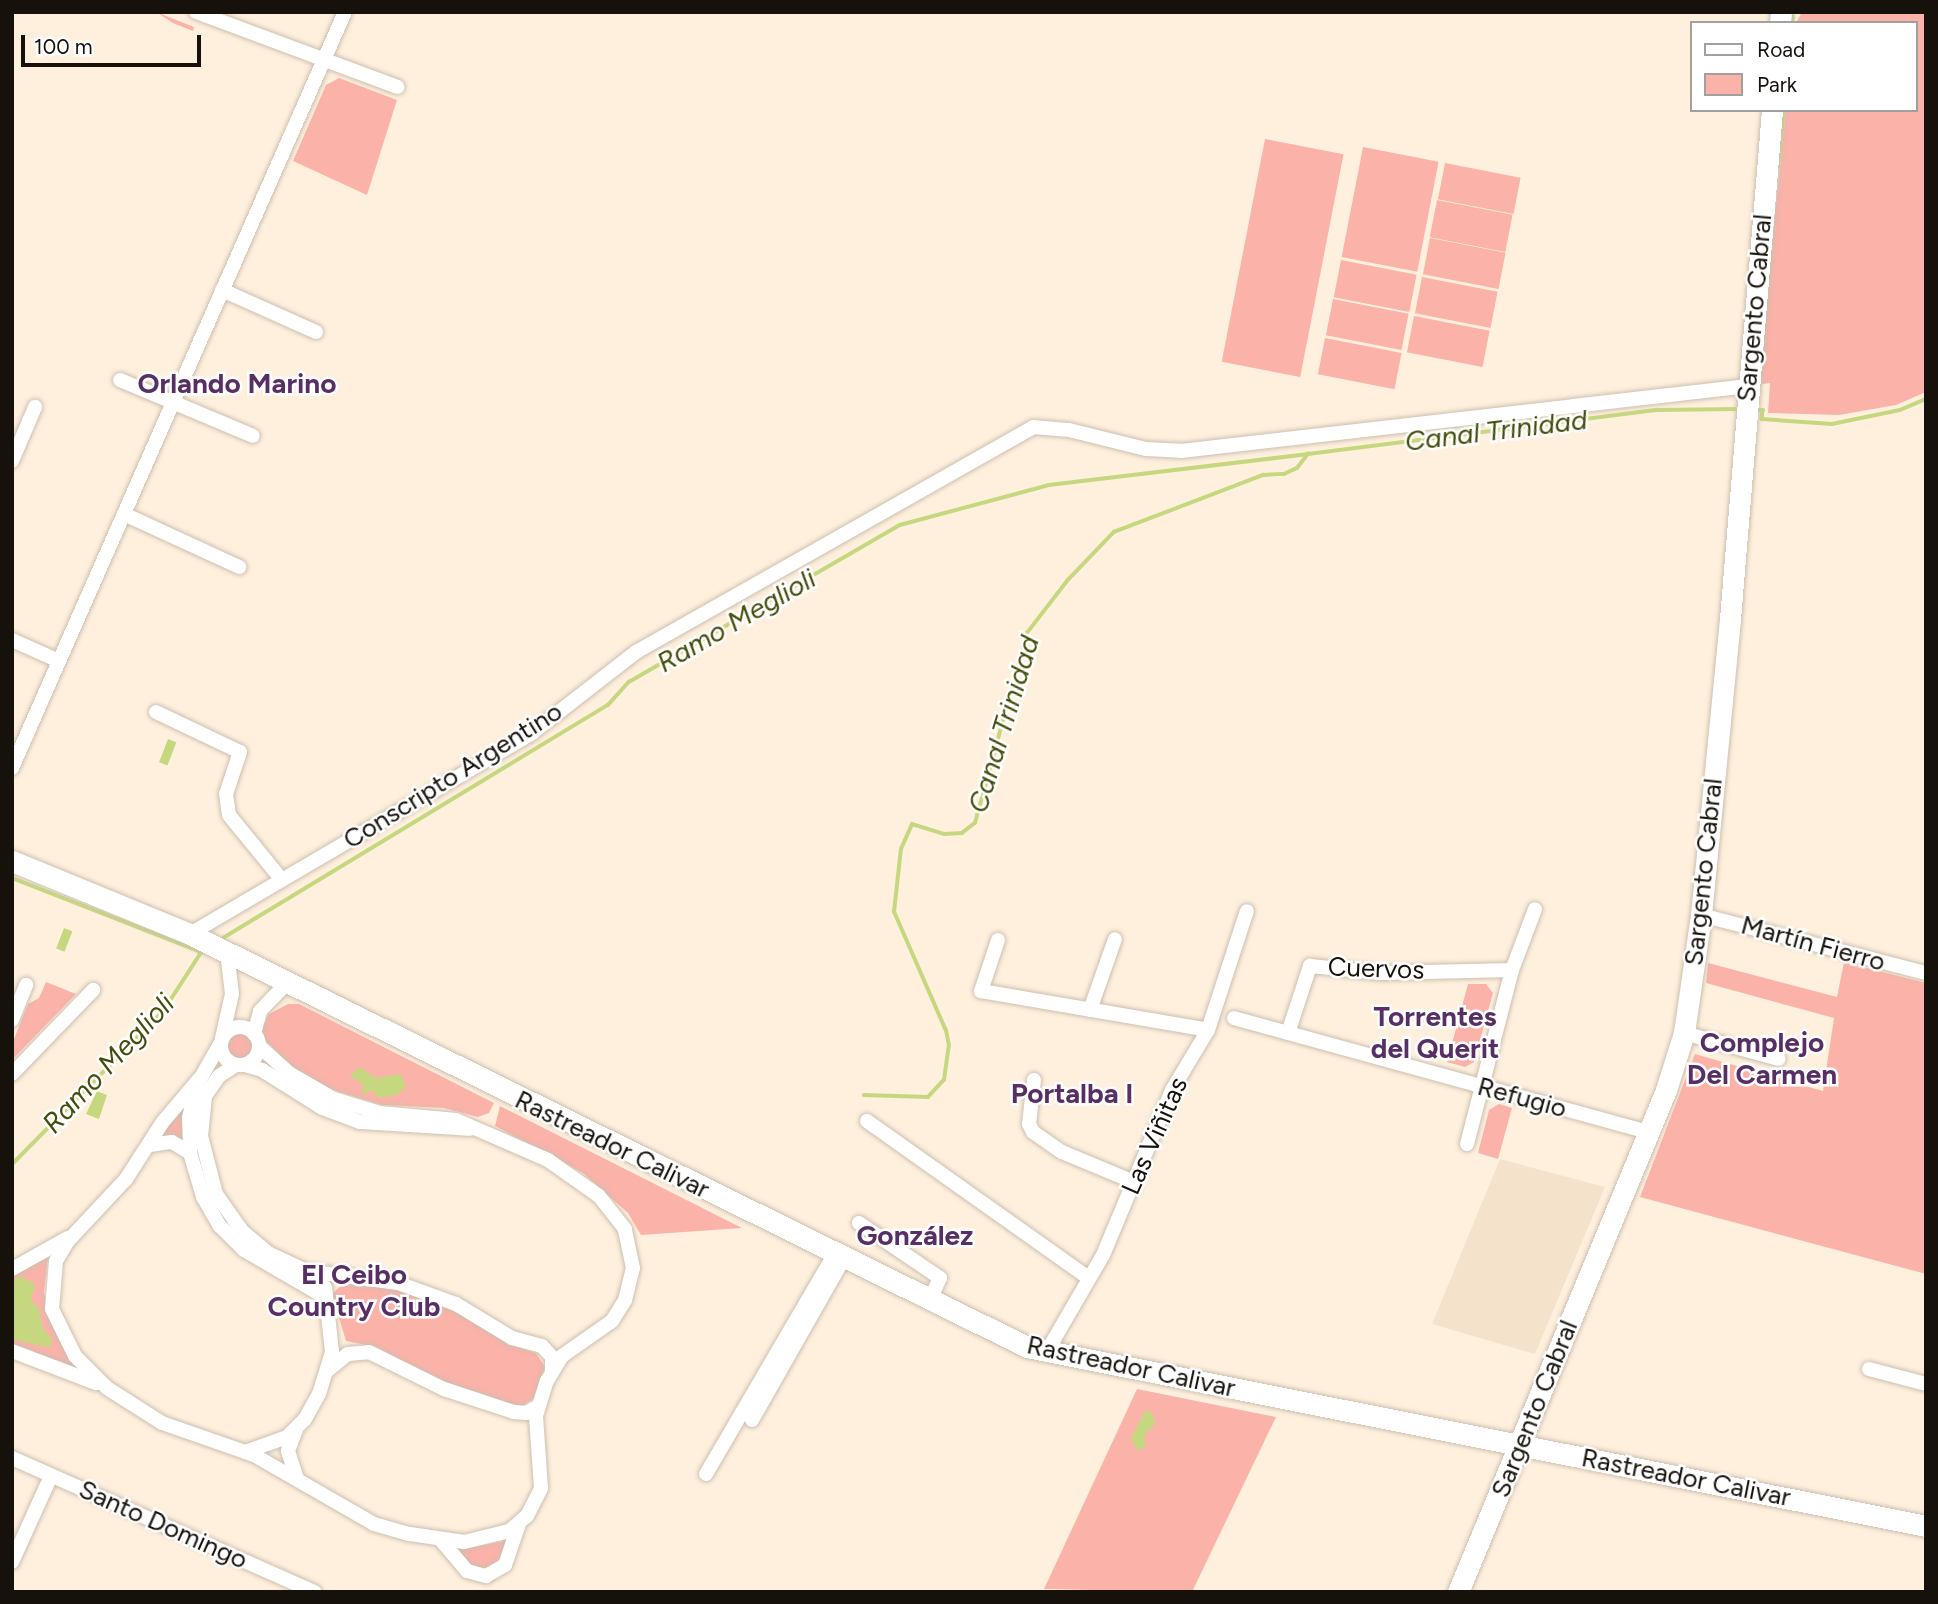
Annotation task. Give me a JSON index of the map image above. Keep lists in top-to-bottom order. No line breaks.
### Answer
{"streets":{"main road":["Sargento Cabral","Rastreador Calivar"],"street":["Conscripto Argentino","Martín Fierro","Cuervos","Refugio","Las Viñitas","Santo Domingo"]},"crossings":[["Sargento Cabral","Conscripto Argentino"],["Sargento Cabral","Martín Fierro"],["Sargento Cabral","Refugio"],["Sargento Cabral","Rastreador Calivar"],["Conscripto Argentino","Rastreador Calivar"],["Cuervos","Refugio"],["Las Viñitas","Rastreador Calivar"]],"districts":["Orlando Marino","Torrentes del Querit","Complejo Del Carmen","Portalba I","González","El Ceibo Country Club"],"water":["Canal Trinidad","Ramo Meglioli"],"legend":["Road","Park"],"scale_bar":"100 m"}
